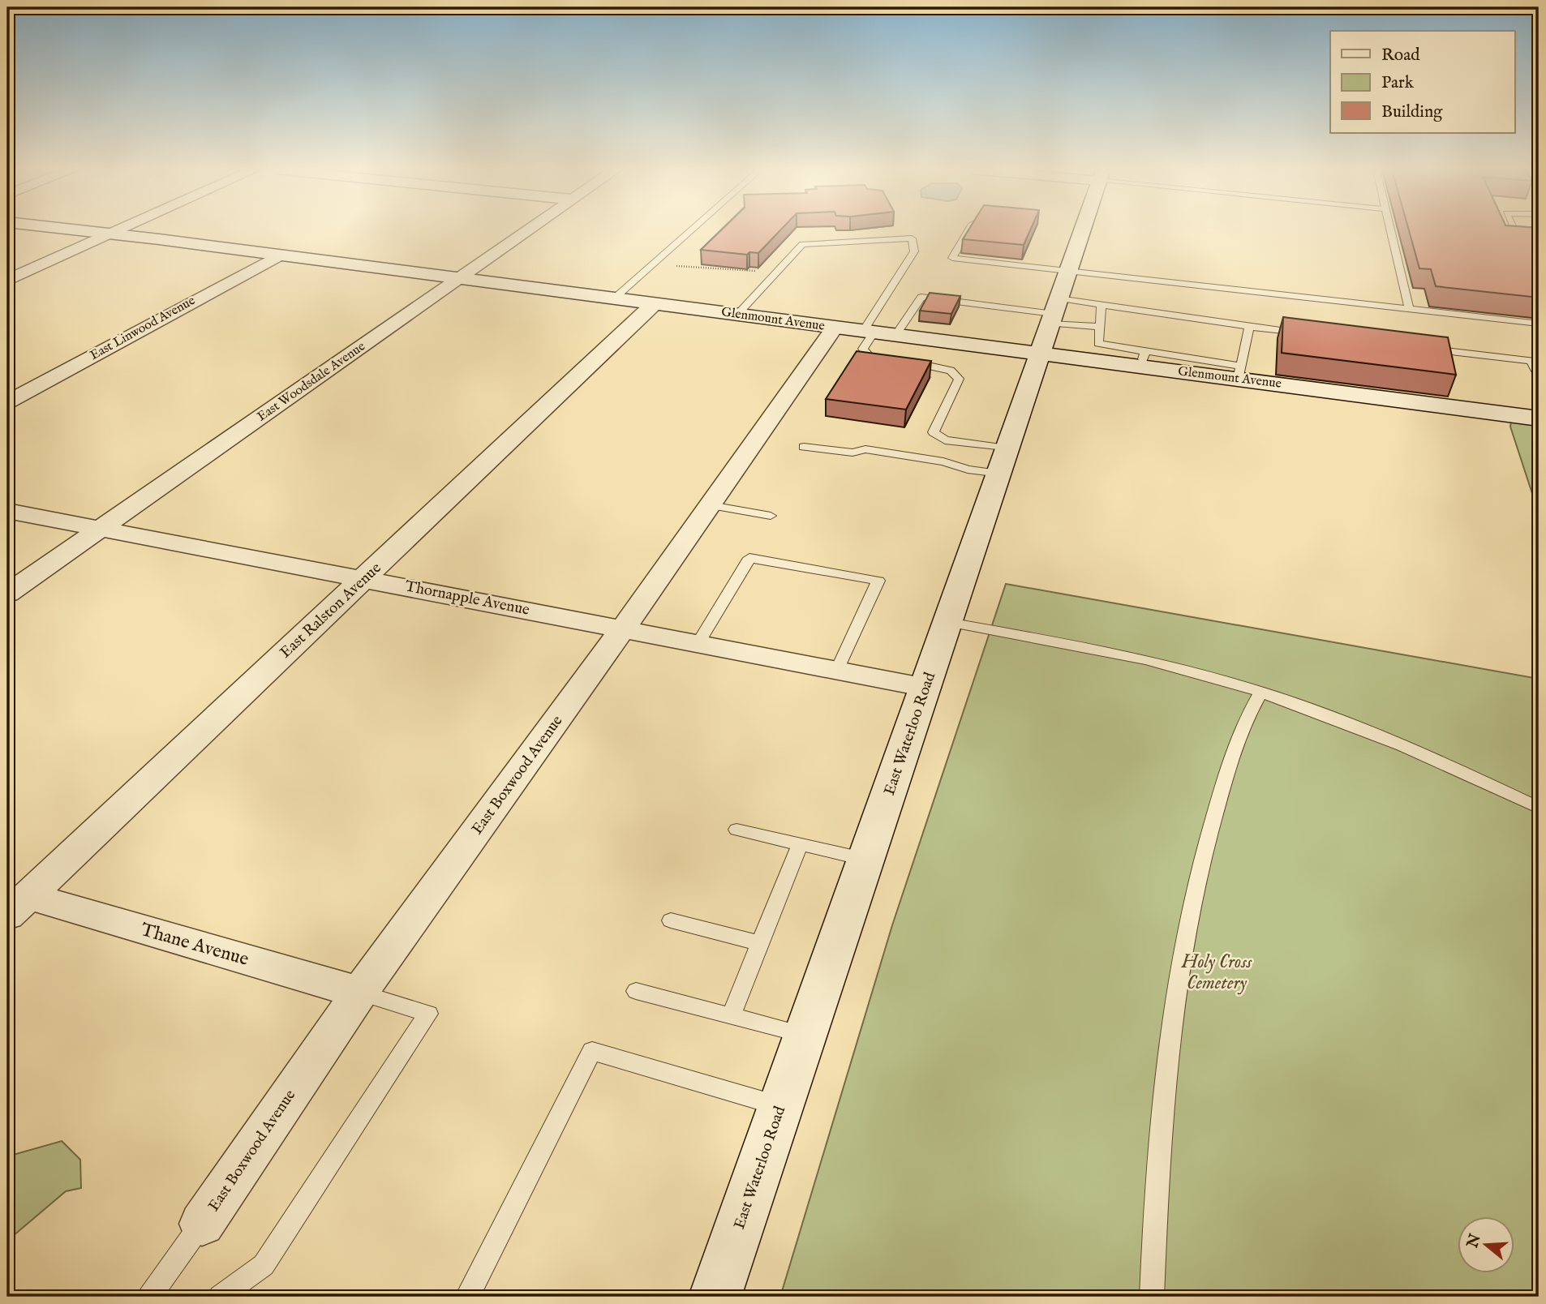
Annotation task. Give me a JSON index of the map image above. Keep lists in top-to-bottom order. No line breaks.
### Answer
{"streets":{"street":["Glenmount Avenue","East Linwood Avenue","East Woodsdale Avenue","Thornapple Avenue","East Ralston Avenue","East Waterloo Road","East Boxwood Avenue","Thane Avenue"]},"crossings":[["Glenmount Avenue","East Linwood Avenue"],["Glenmount Avenue","East Woodsdale Avenue"],["Glenmount Avenue","East Ralston Avenue"],["Glenmount Avenue","East Waterloo Road"],["Glenmount Avenue","East Boxwood Avenue"],["East Woodsdale Avenue","Thornapple Avenue"],["Thornapple Avenue","East Ralston Avenue"],["Thornapple Avenue","East Waterloo Road"],["Thornapple Avenue","East Boxwood Avenue"],["East Ralston Avenue","Thane Avenue"],["East Boxwood Avenue","Thane Avenue"]],"parks":["Holy Cross Cemetery"],"legend":["Road","Park","Building"],"north":"left"}
